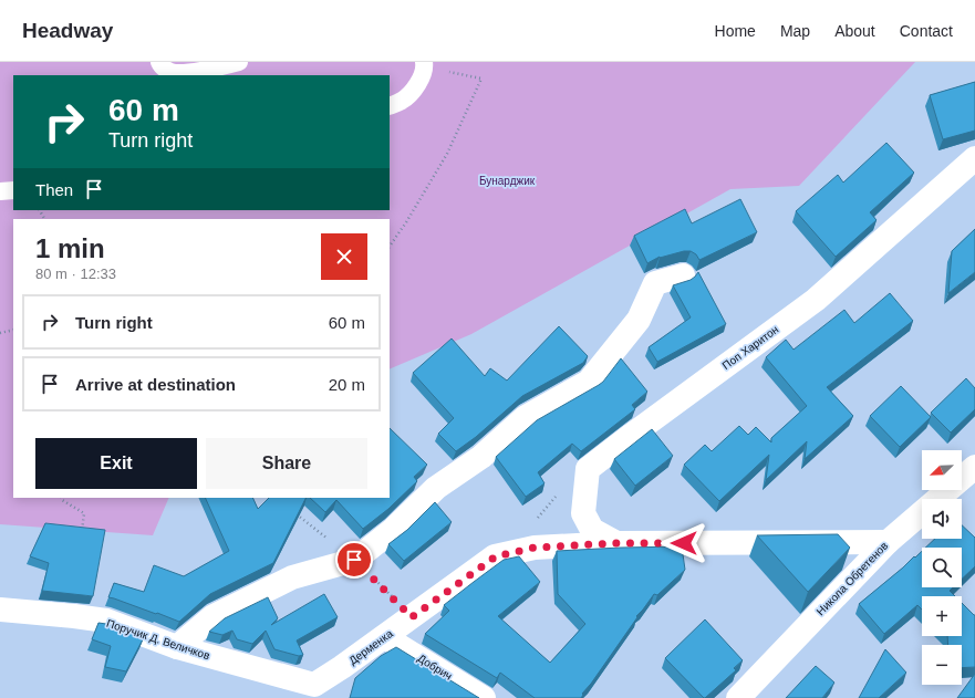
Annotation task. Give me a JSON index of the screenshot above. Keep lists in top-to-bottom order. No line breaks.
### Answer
{"streets":{"street":["Поп Харитон","Никола Обретенов","Поручик Д. Величков","Дерменка","Добрич"]},"crossings":[["Поп Харитон","Дерменка"],["Никола Обретенов","Дерменка"],["Поручик Д. Величков","Дерменка"],["Дерменка","Добрич"]],"parks":["Бунарджик"],"north":"bottom left","page":{"header":"Headway","nav":["Home","Map","About","Contact"],"turn":["60 m","Turn right"],"then":"Then","heading":["1 min","80 m · 12:33"],"list":[{"name":"Turn right","value":"60 m"},{"name":"Arrive at destination","value":"20 m"}],"buttons":["Exit","Share"],"map_buttons":["+","−"]}}
